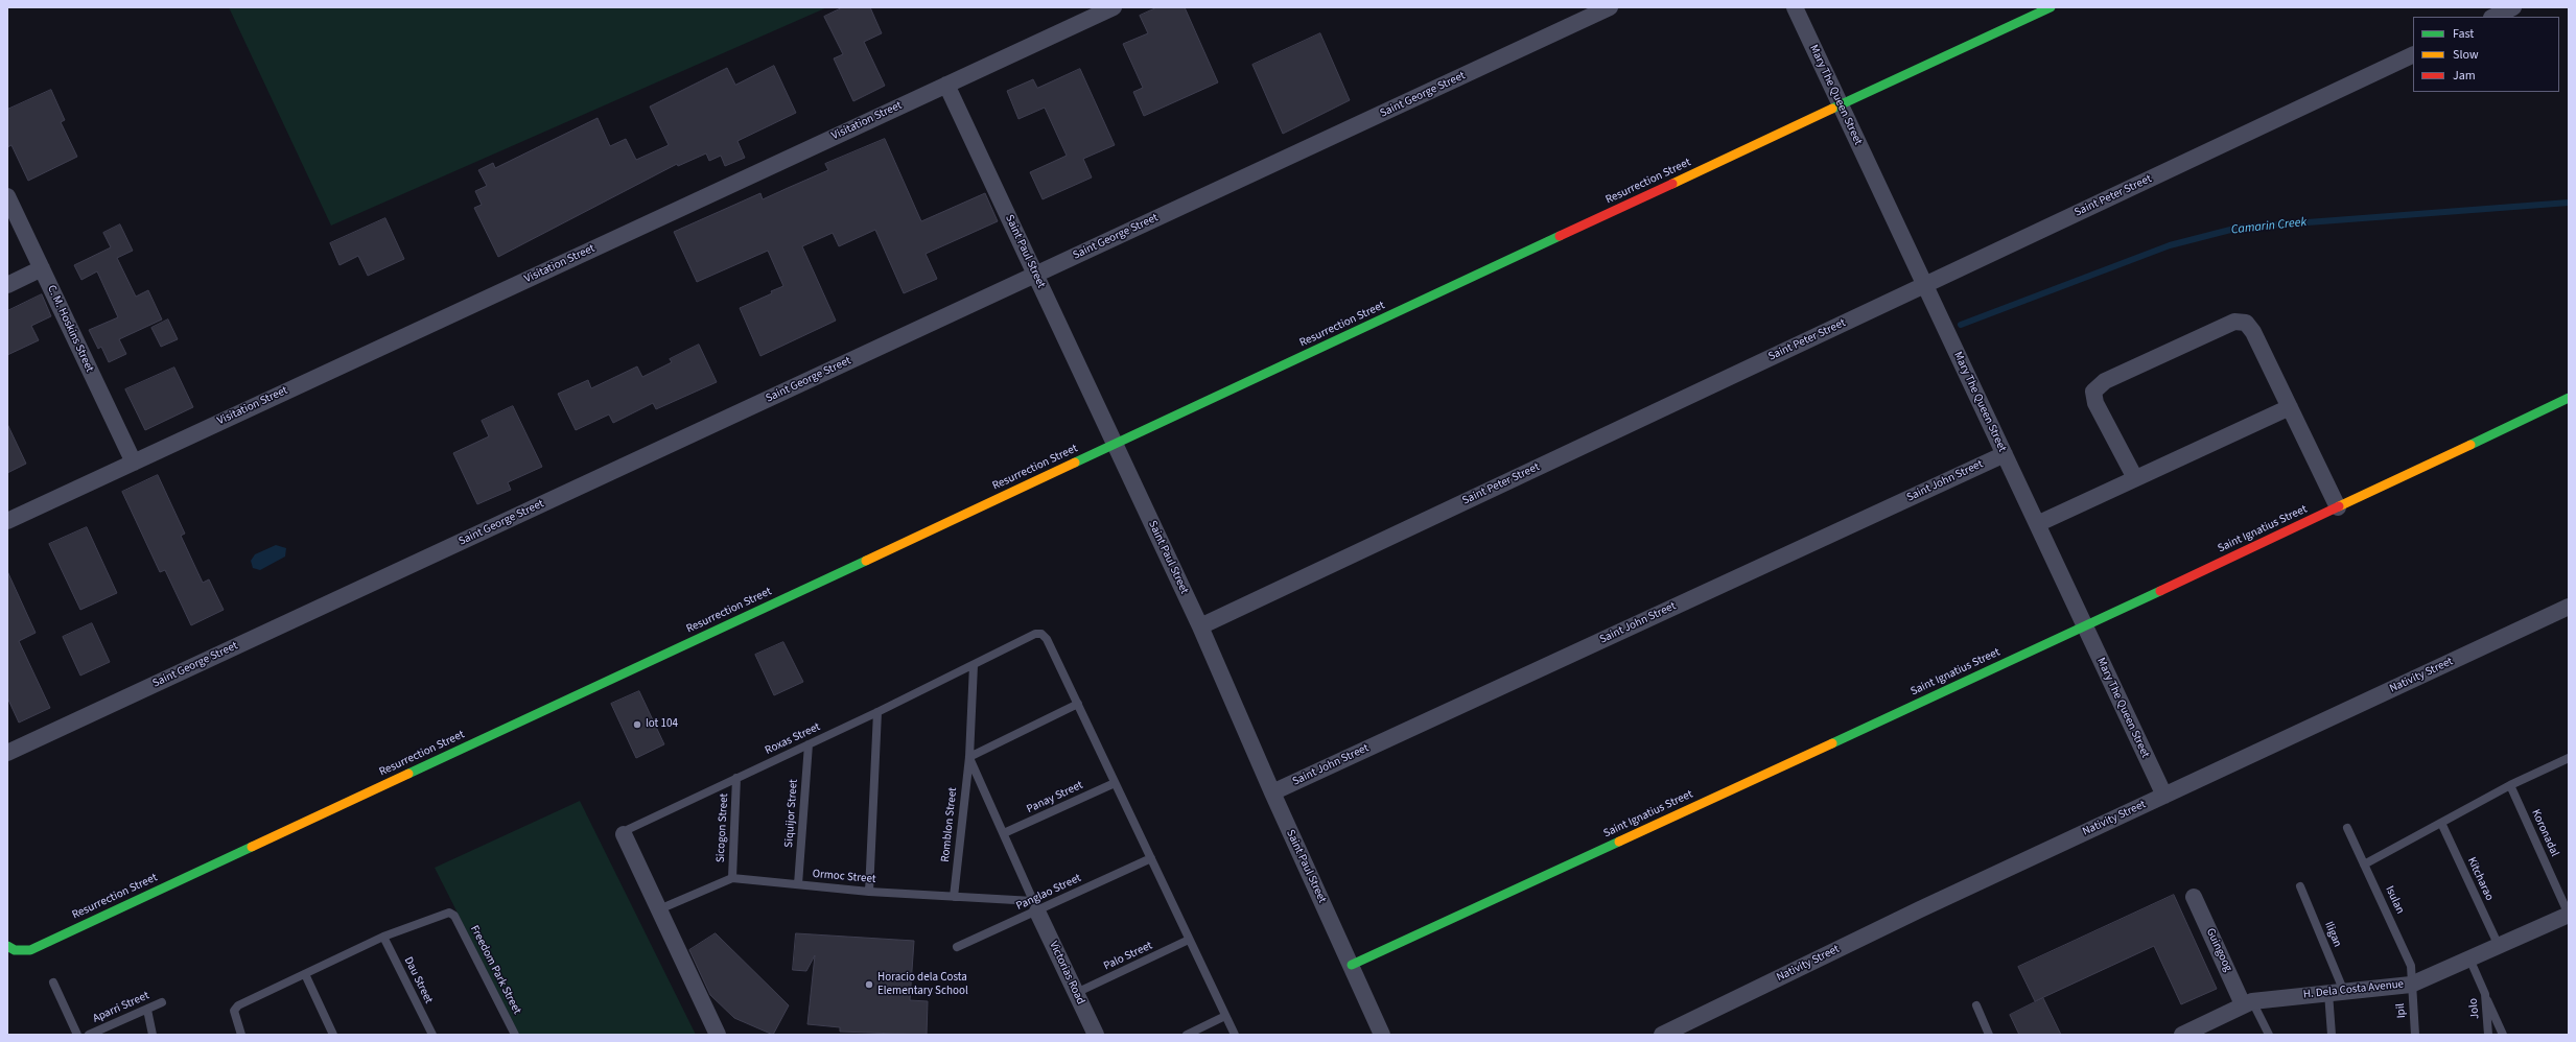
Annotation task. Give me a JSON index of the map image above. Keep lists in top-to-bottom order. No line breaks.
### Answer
{"streets":{"street":["Saint George Street","Mary The Queen Street","Visitation Street","Resurrection Street","Saint Peter Street","Saint Paul Street","C. M. Hoskins Street","Saint John Street","Saint Ignatius Street","Nativity Street","Guingoog","Victorias Road","H. Dela Costa Avenue"],"lane":["Roxas Street","Panay Street","Siquijor Street","Romblon Street","Sicogon Street","Koronadal","Ormoc Street","Kitcharao","Panglao Street","Isulan","Iligan","Palo Street","Freedom Park Street","Dau Street","Aparri Street","Jolo","Ipil"]},"crossings":[["Saint George Street","Saint Paul Street"],["Mary The Queen Street","Resurrection Street"],["Mary The Queen Street","Saint Peter Street"],["Mary The Queen Street","Saint John Street"],["Mary The Queen Street","Saint Ignatius Street"],["Mary The Queen Street","Nativity Street"],["Visitation Street","Saint Paul Street"],["Visitation Street","C. M. Hoskins Street"],["Resurrection Street","Saint Paul Street"],["Saint Peter Street","Saint Paul Street"],["Saint Paul Street","Saint John Street"],["Saint Paul Street","Saint Ignatius Street"],["Roxas Street","Siquijor Street"],["Roxas Street","Romblon Street"],["Roxas Street","Sicogon Street"],["Siquijor Street","Ormoc Street"],["Romblon Street","Ormoc Street"],["Sicogon Street","Ormoc Street"],["Koronadal","H. Dela Costa Avenue"],["Ormoc Street","Panglao Street"],["Ormoc Street","Victorias Road"],["Kitcharao","H. Dela Costa Avenue"],["Panglao Street","Victorias Road"],["Isulan","H. Dela Costa Avenue"],["Isulan","Ipil"],["Iligan","H. Dela Costa Avenue"],["Guingoog","H. Dela Costa Avenue"],["Palo Street","Victorias Road"],["Freedom Park Street","Dau Street"],["H. Dela Costa Avenue","Jolo"],["H. Dela Costa Avenue","Ipil"]],"water":["Camarin Creek"],"places":["lot 104","Horacio dela Costa Elementary School"],"legend":["Fast","Slow","Jam"]}
